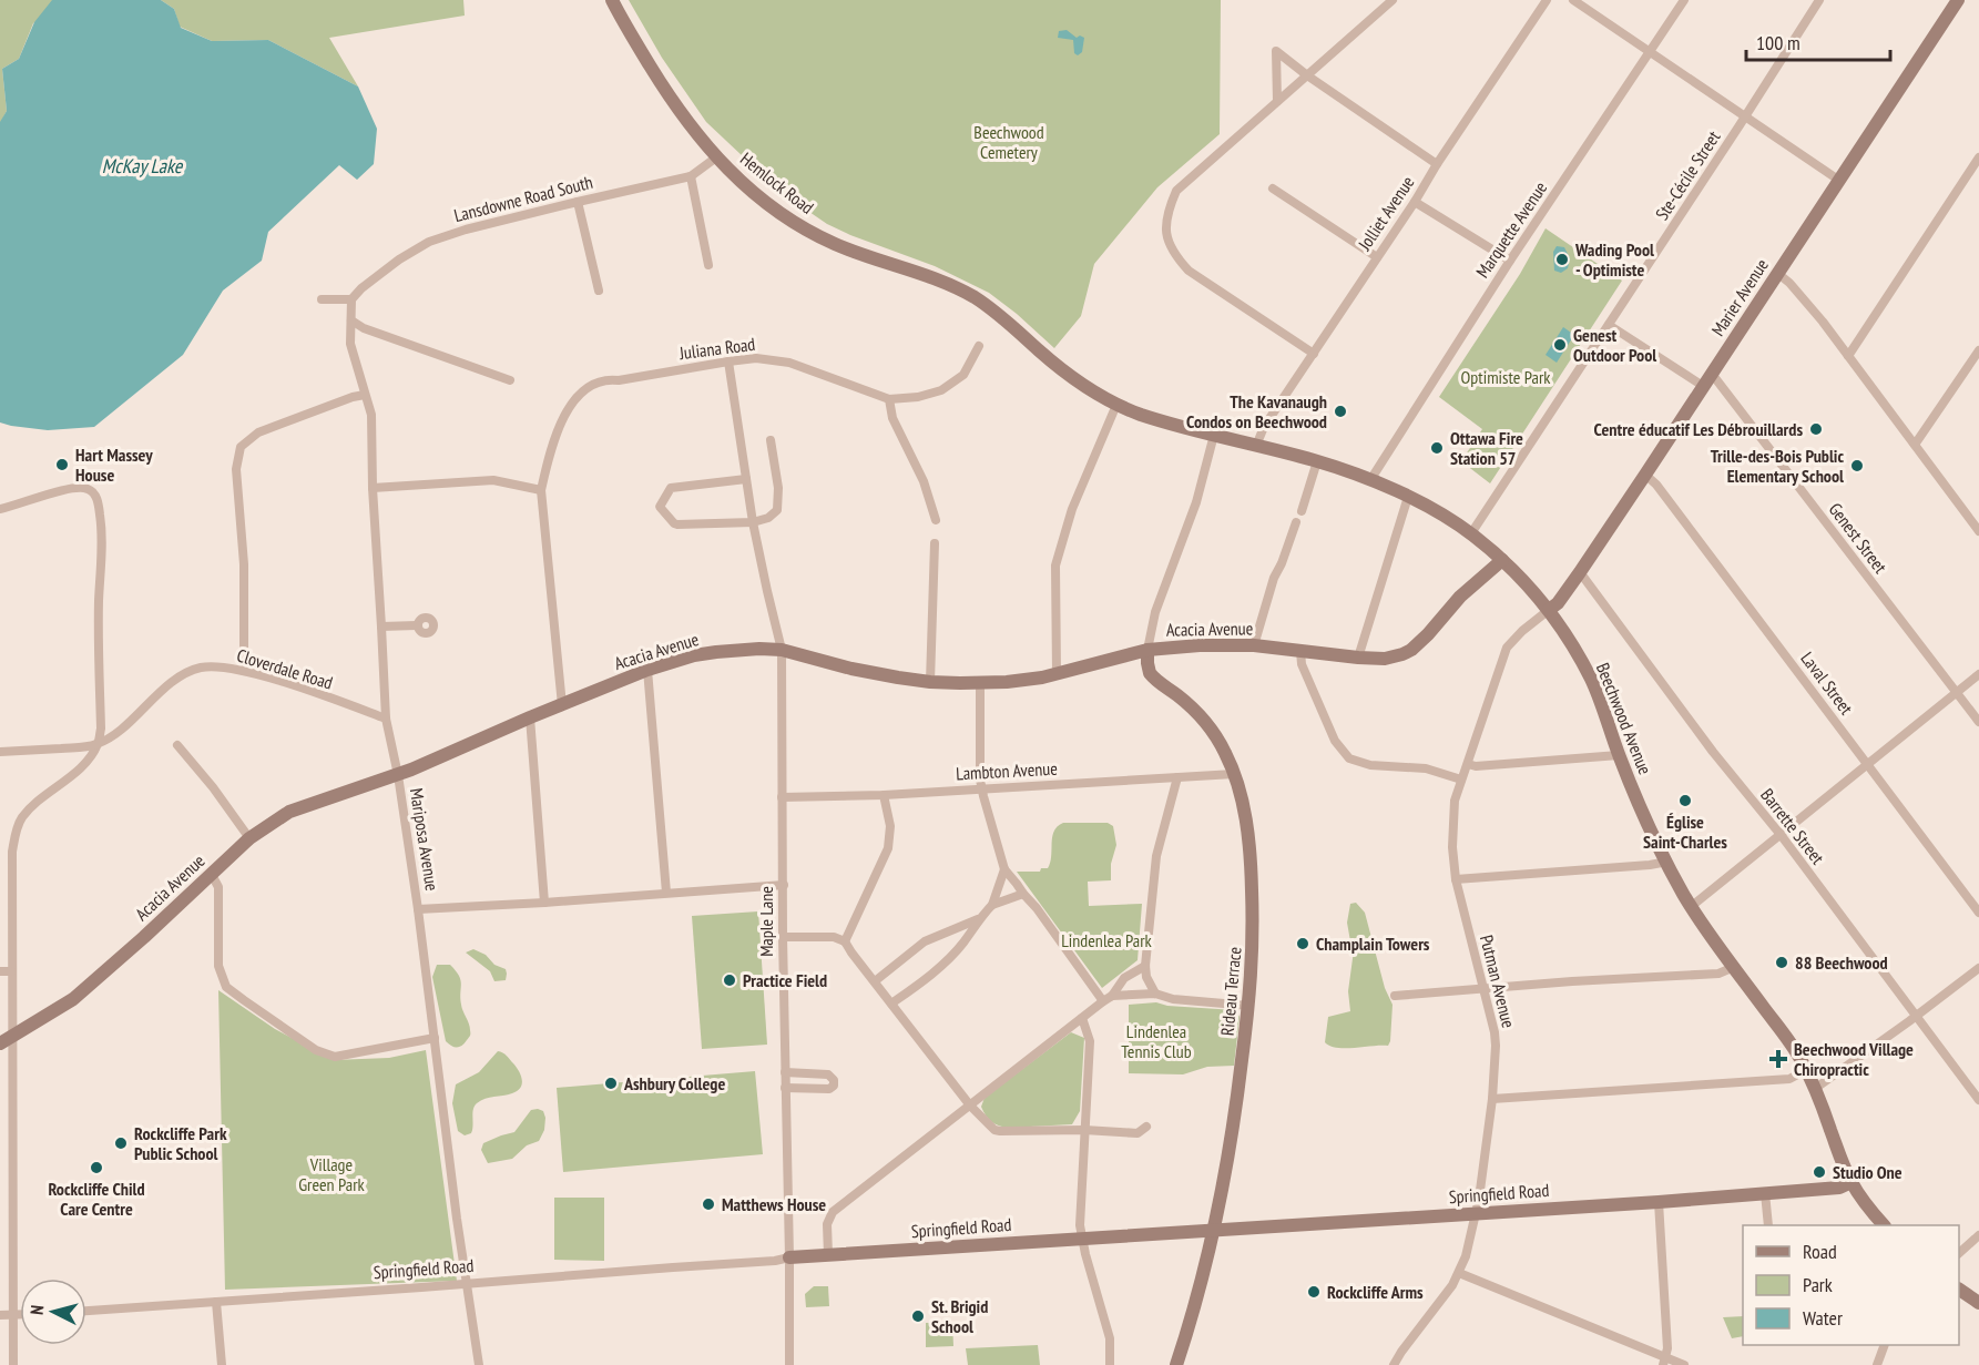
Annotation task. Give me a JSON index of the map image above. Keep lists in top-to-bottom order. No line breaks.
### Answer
{"streets":{"street":["Ste-Cécile Street","Hemlock Road","Lansdowne Road South","Jolliet Avenue","Marquette Avenue","Marier Avenue","Juliana Road","Genest Street","Acacia Avenue","Cloverdale Road","Laval Street","Beechwood Avenue","Lambton Avenue","Barrette Street","Mariposa Avenue","Maple Lane","Putman Avenue","Rideau Terrace","Springfield Road"]},"crossings":[["Ste-Cécile Street","Beechwood Avenue"],["Hemlock Road","Lansdowne Road South"],["Hemlock Road","Beechwood Avenue"],["Jolliet Avenue","Beechwood Avenue"],["Marquette Avenue","Beechwood Avenue"],["Marier Avenue","Genest Street"],["Marier Avenue","Laval Street"],["Marier Avenue","Beechwood Avenue"],["Marier Avenue","Barrette Street"],["Marier Avenue","Putman Avenue"],["Juliana Road","Maple Lane"],["Acacia Avenue","Beechwood Avenue"],["Acacia Avenue","Mariposa Avenue"],["Acacia Avenue","Maple Lane"],["Acacia Avenue","Rideau Terrace"],["Cloverdale Road","Mariposa Avenue"],["Beechwood Avenue","Putman Avenue"],["Beechwood Avenue","Springfield Road"],["Lambton Avenue","Maple Lane"],["Lambton Avenue","Rideau Terrace"],["Mariposa Avenue","Springfield Road"],["Maple Lane","Springfield Road"],["Putman Avenue","Springfield Road"],["Rideau Terrace","Springfield Road"]],"water":["McKay Lake"],"parks":["Beechwood Cemetery","Optimiste Park","Lindenlea Park","Lindenlea Tennis Club","Village Green Park"],"places":{"other":["Wading Pool - Optimiste","Genest Outdoor Pool","The Kavanaugh Condos on Beechwood","Centre éducatif Les Débrouillards","Ottawa Fire Station 57","Hart Massey House","Trille-des-Bois Public Elementary School","Église Saint-Charles","Champlain Towers","88 Beechwood","Practice Field","Ashbury College","Rockcliffe Park Public School","Rockcliffe Child Care Centre","Studio One","Matthews House","Rockcliffe Arms","St. Brigid School"],"health":["Beechwood Village Chiropractic"]},"legend":["Road","Park","Water"],"scale_bar":"100 m","north":"left"}
